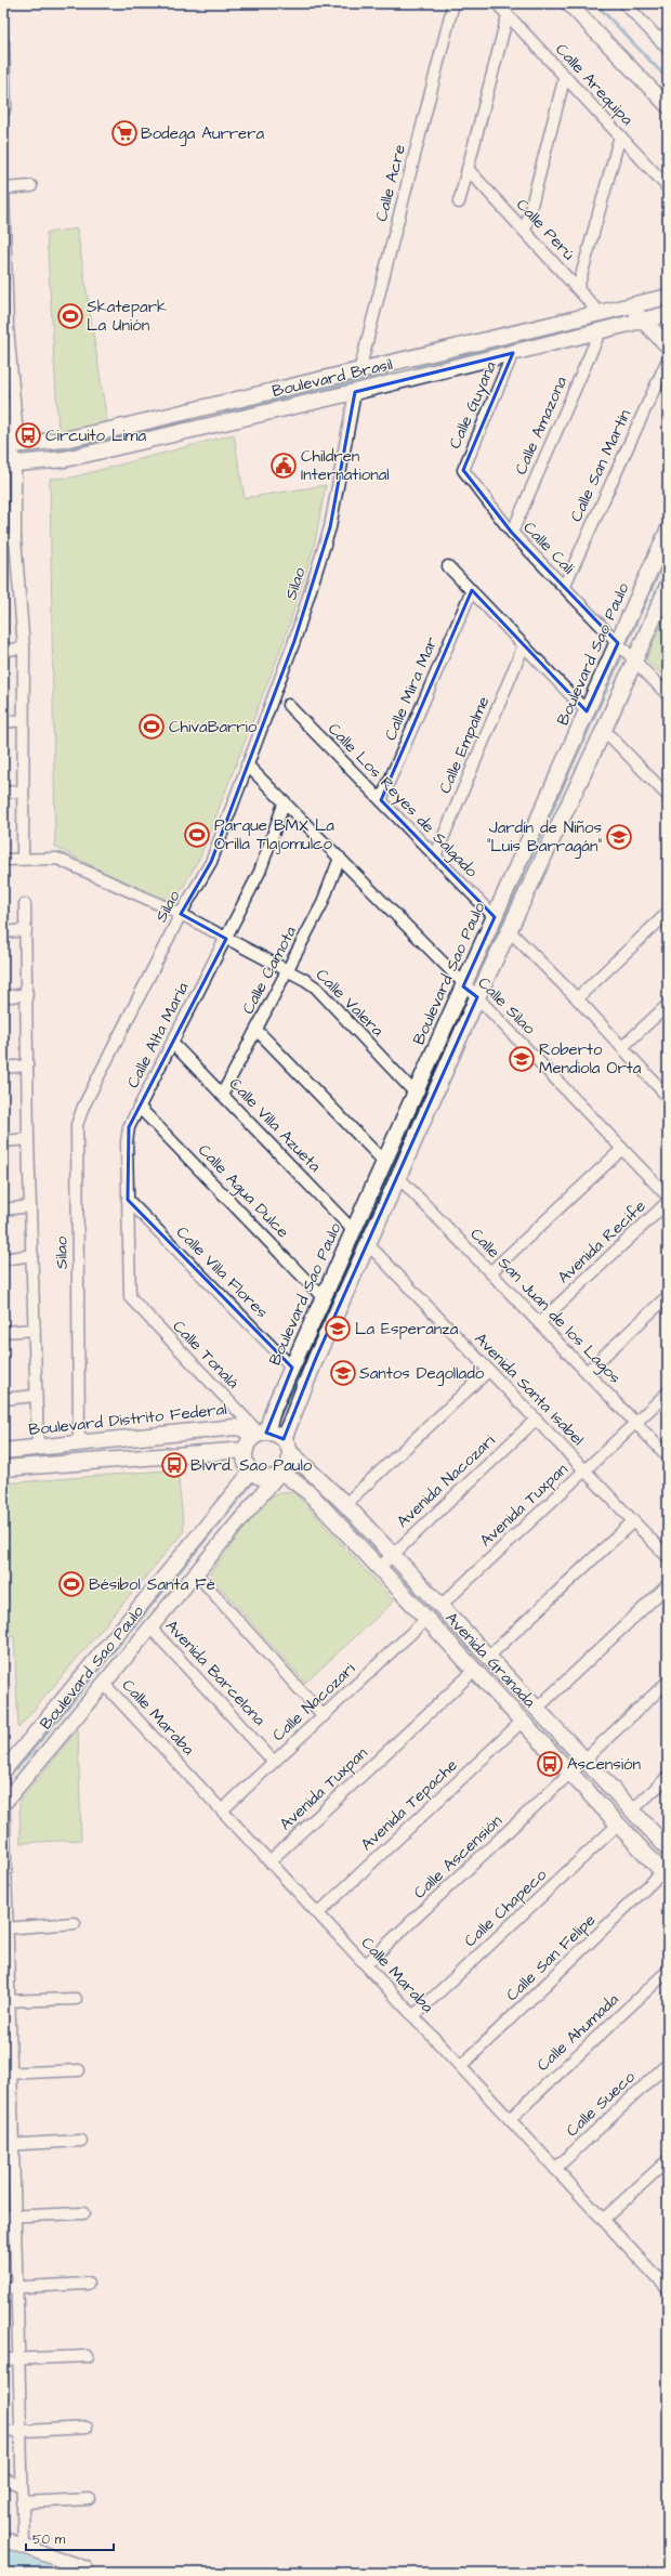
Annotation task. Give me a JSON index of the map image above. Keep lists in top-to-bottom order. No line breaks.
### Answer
{"streets":{"main road":["Boulevard Brasil","Boulevard Sao Paulo","Boulevard Distrito Federal","Avenida Granada"],"street":["Calle Arequipa","Calle Acre","Calle Perú","Calle Guyana","Calle Amazona","Calle San Martín","Calle Cali","Silao","Calle Mira Mar","Calle Empalme","Calle Los Reyes de Salgado","Calle Camota","Calle Valera","Calle Silao","Calle Alta María","Calle Villa Azueta","Calle Agua Dulce","Avenida Recife","Calle Villa Flores","Calle San Juan de los Lagos","Calle Tonalá","Avenida Santa Isabel","Avenida Nacozari","Avenida Tuxpan","Avenida Barcelona","Calle Nacozari","Calle Maraba","Avenida Tepache","Calle Ascensión","Calle Chapeco","Calle San Felipe","Calle Ahumada","Calle Sueco"]},"crossings":[["Calle Acre","Boulevard Brasil"],["Calle Perú","Boulevard Brasil"],["Boulevard Brasil","Calle Guyana"],["Boulevard Brasil","Calle Amazona"],["Boulevard Brasil","Silao"],["Calle Guyana","Calle Cali"],["Calle Amazona","Calle Cali"],["Calle San Martín","Calle Cali"],["Calle Cali","Boulevard Sao Paulo"],["Silao","Calle Valera"],["Silao","Calle Silao"],["Silao","Boulevard Distrito Federal"],["Boulevard Sao Paulo","Calle Los Reyes de Salgado"],["Boulevard Sao Paulo","Calle Valera"],["Boulevard Sao Paulo","Calle Silao"],["Boulevard Sao Paulo","Calle Villa Azueta"],["Boulevard Sao Paulo","Calle Agua Dulce"],["Boulevard Sao Paulo","Calle Villa Flores"],["Boulevard Sao Paulo","Calle Tonalá"],["Boulevard Sao Paulo","Boulevard Distrito Federal"],["Boulevard Sao Paulo","Avenida Granada"],["Boulevard Sao Paulo","Avenida Barcelona"],["Boulevard Sao Paulo","Calle Maraba"],["Calle Mira Mar","Calle Los Reyes de Salgado"],["Calle Empalme","Calle Los Reyes de Salgado"],["Calle Camota","Calle Valera"],["Calle Camota","Calle Silao"],["Calle Camota","Calle Villa Azueta"],["Calle Valera","Calle Alta María"],["Calle Silao","Calle Alta María"],["Calle Alta María","Calle Villa Azueta"],["Calle Alta María","Calle Agua Dulce"],["Calle Alta María","Calle Villa Flores"],["Calle Alta María","Calle Tonalá"],["Avenida Recife","Calle San Juan de los Lagos"],["Calle San Juan de los Lagos","Avenida Tuxpan"],["Calle Tonalá","Boulevard Distrito Federal"],["Calle Tonalá","Avenida Granada"],["Avenida Santa Isabel","Avenida Nacozari"],["Avenida Santa Isabel","Avenida Tuxpan"],["Boulevard Distrito Federal","Avenida Granada"],["Avenida Nacozari","Avenida Granada"],["Avenida Tuxpan","Avenida Granada"],["Avenida Tuxpan","Calle Maraba"],["Avenida Granada","Calle Nacozari"],["Avenida Granada","Avenida Tepache"],["Avenida Granada","Calle Ascensión"],["Avenida Granada","Calle Chapeco"],["Avenida Granada","Calle San Felipe"],["Avenida Barcelona","Calle Nacozari"],["Calle Nacozari","Calle Maraba"],["Calle Maraba","Avenida Tepache"],["Calle Maraba","Calle Ascensión"],["Calle Maraba","Calle Chapeco"],["Calle Maraba","Calle San Felipe"],["Calle Maraba","Calle Ahumada"],["Calle Maraba","Calle Sueco"]],"places":{"supermarket":["Bodega Aurrera"],"sports":["Skatepark La Unión","ChivaBarrio","Parque BMX La Orilla Tlajomulco","Bésibol Santa Fé"],"bus stop":["Circuito Lima","Blvrd. Sao Paulo","Ascensión"],"public building":["Children International"],"school or university":["Jardín de Niños \"Luis Barragán\"","Roberto Mendiola Orta","La Esperanza","Santos Degollado"]},"scale_bar":"50 m"}
